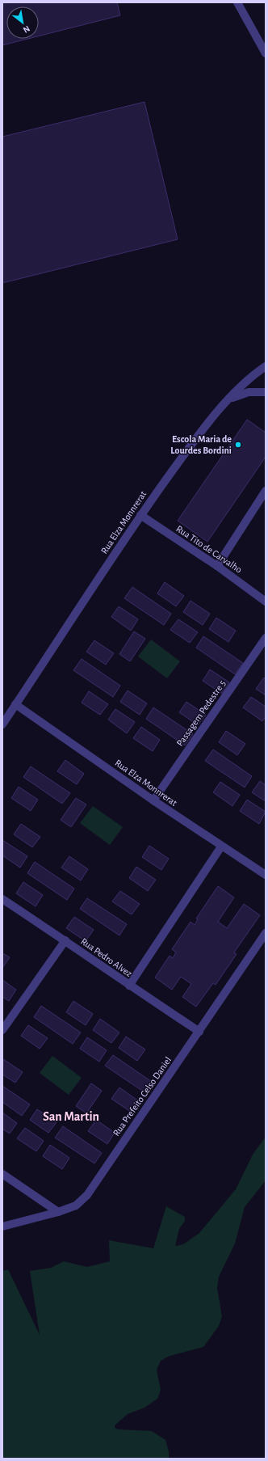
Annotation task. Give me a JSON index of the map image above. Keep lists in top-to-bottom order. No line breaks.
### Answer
{"streets":{"street":["Rua Elza Monnrerat","Rua Tito de Carvalho","Passagem Pedestre 5","Rua Pedro Alvez","Rua Prefeito Celso Daniel"]},"crossings":[["Rua Elza Monnrerat","Rua Tito de Carvalho"],["Rua Elza Monnrerat","Passagem Pedestre 5"],["Rua Pedro Alvez","Rua Prefeito Celso Daniel"]],"districts":["San Martin"],"places":["Escola Maria de Lourdes Bordini"],"north":"bottom right"}
